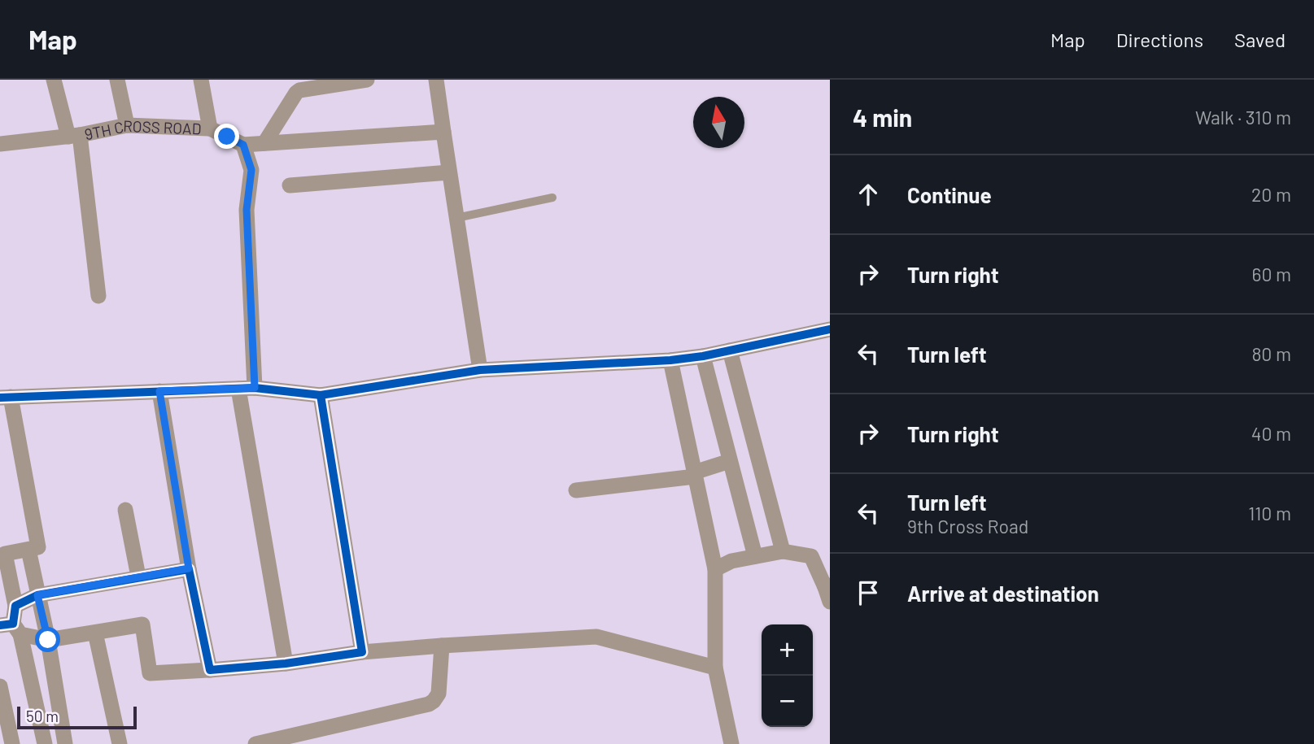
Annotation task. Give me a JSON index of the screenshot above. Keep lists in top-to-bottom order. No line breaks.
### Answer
{"streets":{"street":["9TH CROSS ROAD"]},"scale_bar":"50 m","north":"top","page":{"header":"Map","nav":["Map","Directions","Saved"],"heading":["4 min","Walk · 310 m"],"list":[["Continue","20 m"],["Turn right","60 m"],["Turn left","80 m"],["Turn right","40 m"],["Turn left","9th Cross Road","110 m"],"Arrive at destination"],"map_buttons":["+","−"],"scale":"50 m"}}
